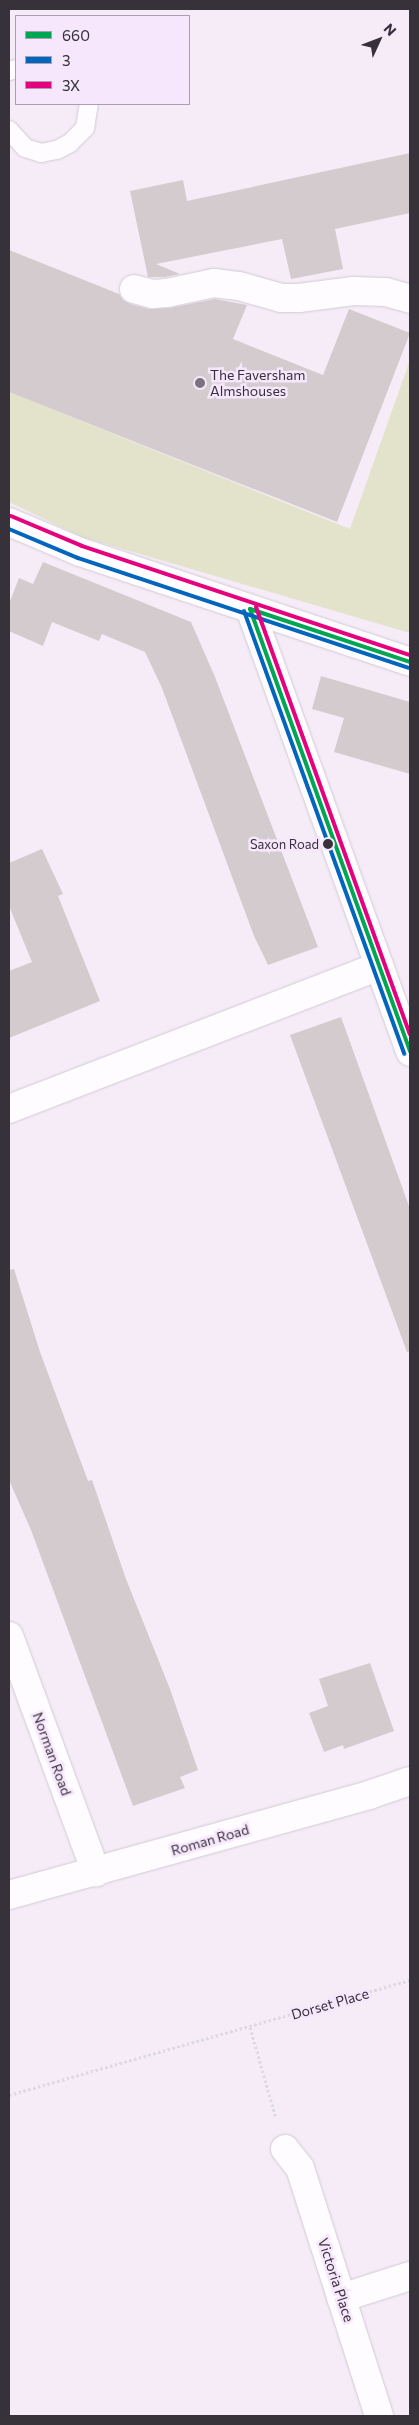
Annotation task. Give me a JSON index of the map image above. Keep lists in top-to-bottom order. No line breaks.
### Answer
{"streets":{"street":["Norman Road","Roman Road","Victoria Place"],"path":["Dorset Place"]},"crossings":[["Norman Road","Roman Road"]],"places":["The Faversham Almshouses","Saxon Road"],"lines":["transit line 3X","transit line 3","transit line 660"],"legend":["660","3","3X"],"north":"top right"}
